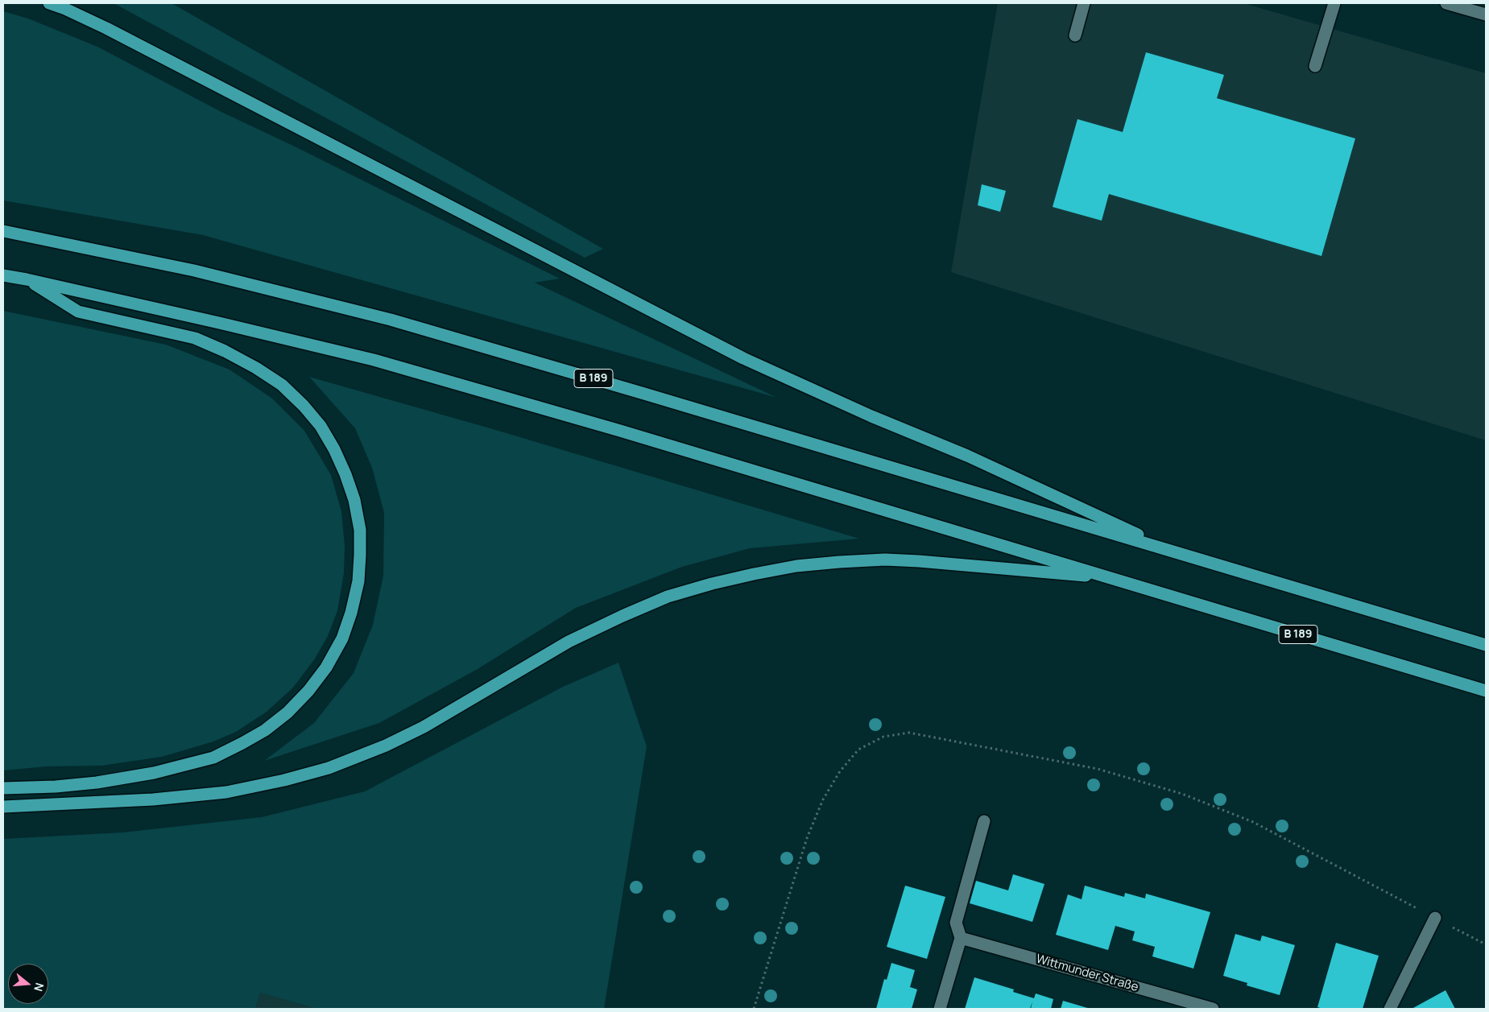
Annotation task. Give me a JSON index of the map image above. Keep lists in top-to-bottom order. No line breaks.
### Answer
{"streets":{"highway":["B 189"],"street":["Wittmunder Straße"]},"north":"right"}
